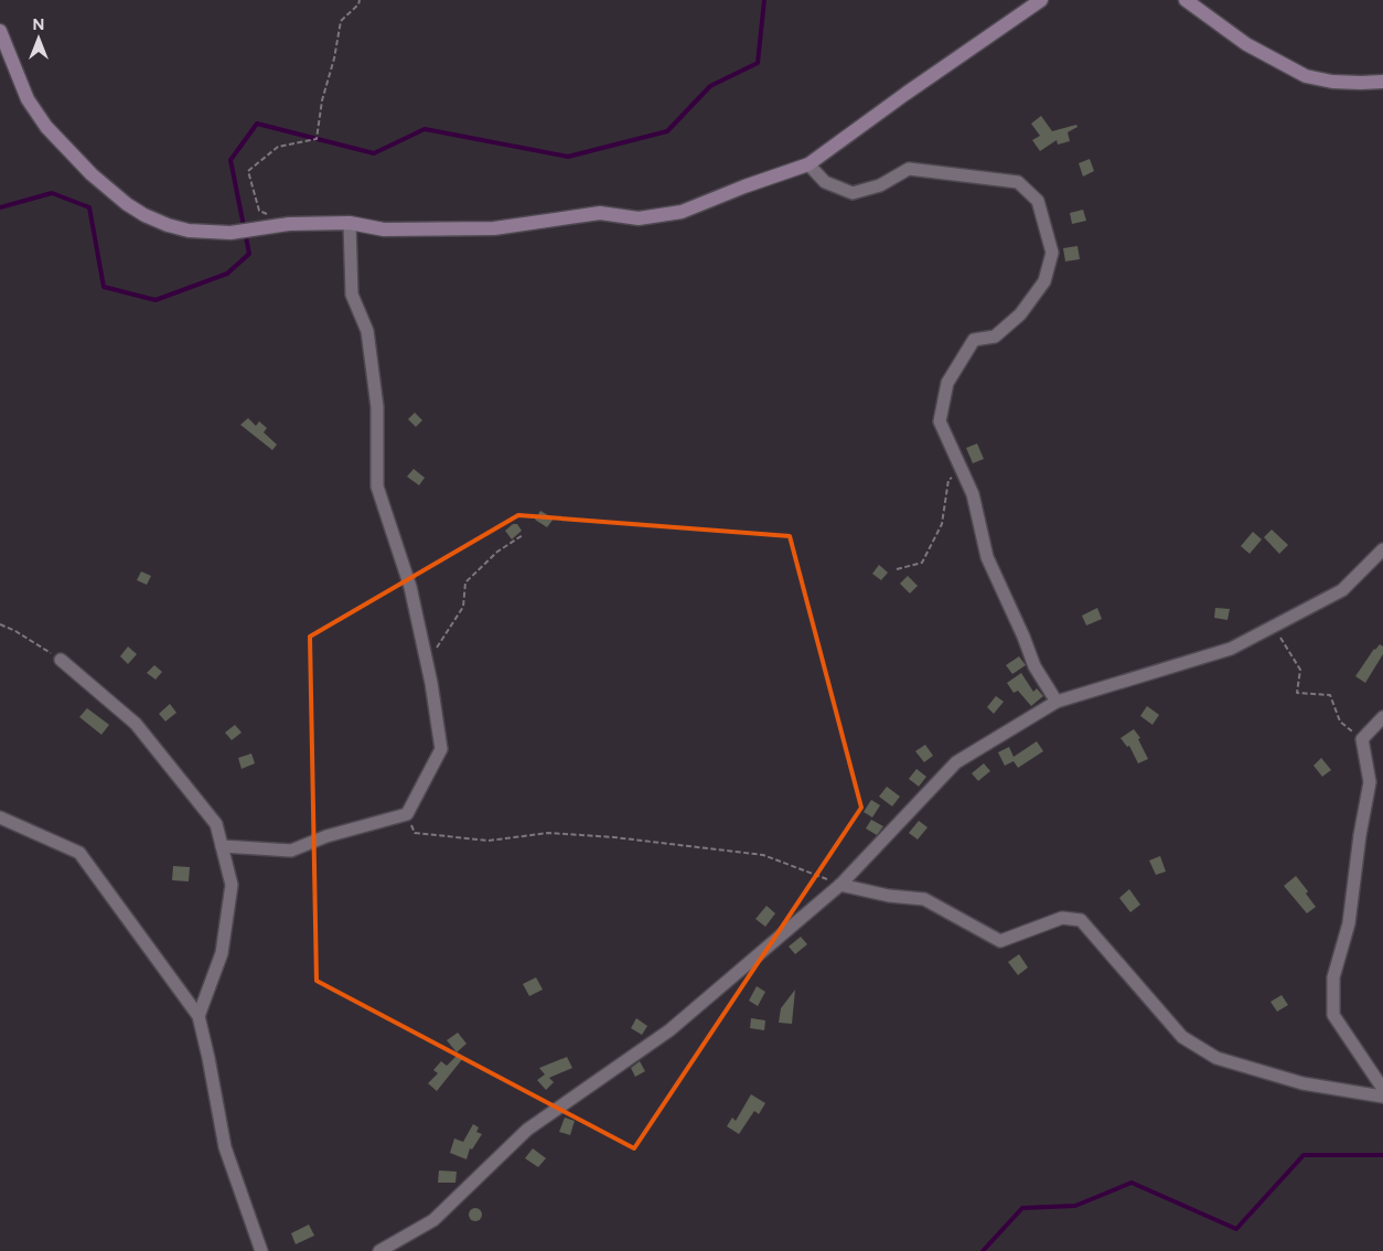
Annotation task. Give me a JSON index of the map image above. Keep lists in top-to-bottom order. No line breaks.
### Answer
{"north":"top"}
